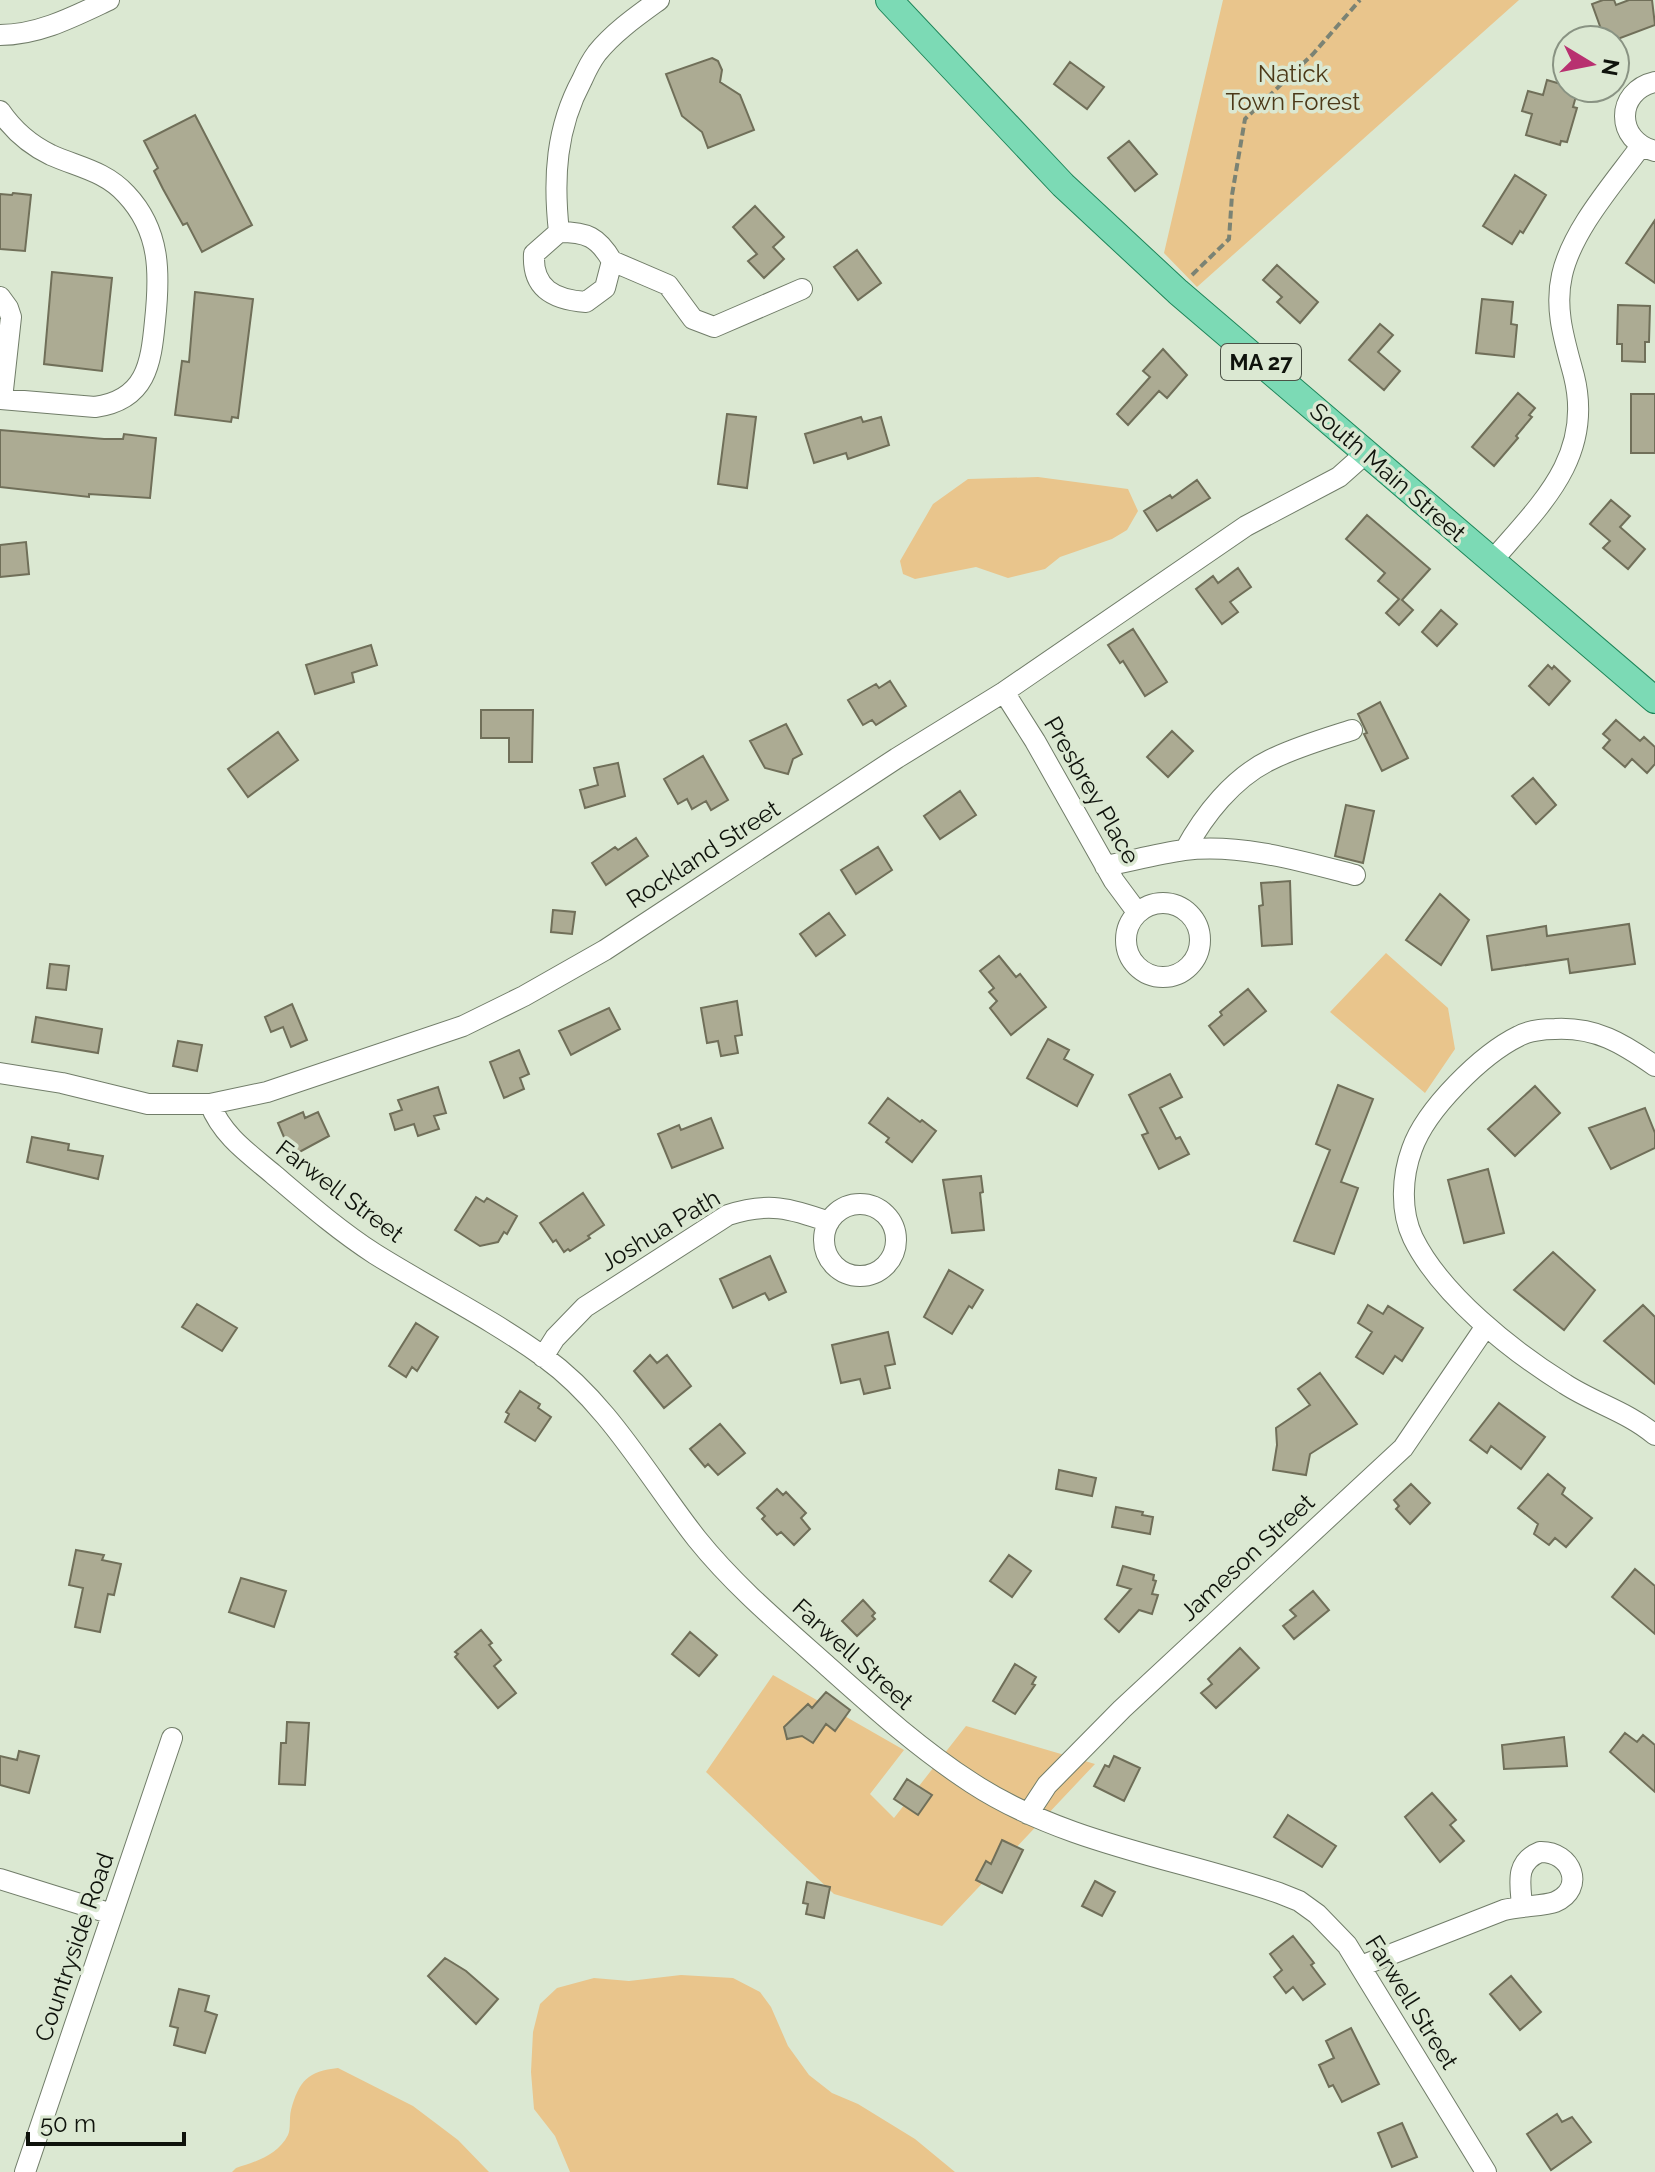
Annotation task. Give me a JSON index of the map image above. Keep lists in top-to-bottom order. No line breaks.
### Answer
{"streets":{"main road":["MA 27","South Main Street"],"street":["Presbrey Place","Rockland Street","Farwell Street","Joshua Path","Jameson Street","Countryside Road"]},"crossings":[["South Main Street","Rockland Street"],["Presbrey Place","Rockland Street"],["Rockland Street","Farwell Street"],["Farwell Street","Joshua Path"],["Farwell Street","Jameson Street"]],"parks":["Natick Town Forest"],"scale_bar":"50 m","north":"right"}
